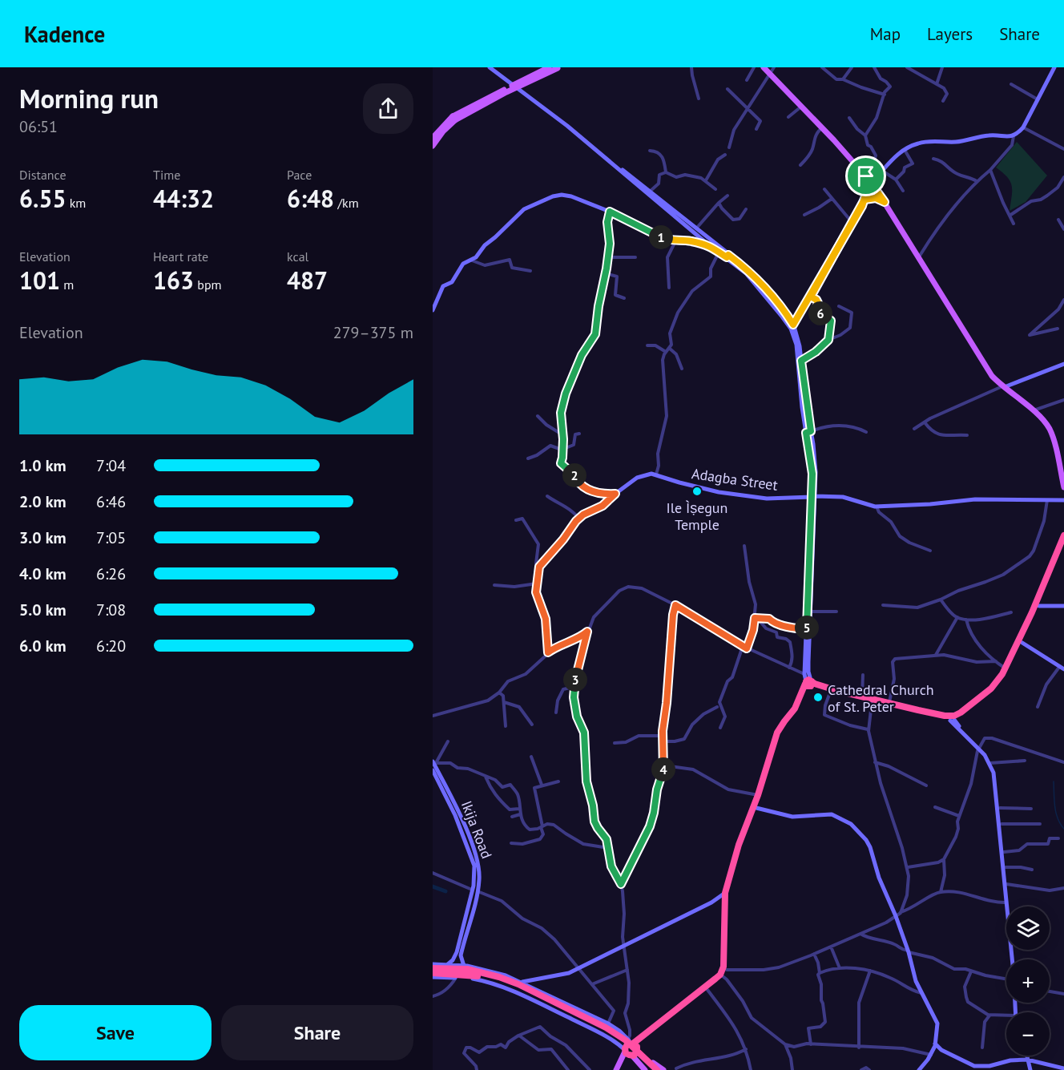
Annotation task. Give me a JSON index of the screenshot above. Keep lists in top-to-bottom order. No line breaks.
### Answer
{"streets":{"street":["Adagba Street","Ikija Road"]},"places":["Ile Ìṣegun Temple","Cathedral Church of St. Peter"],"page":{"header":"Kadence","nav":["Map","Layers","Share"],"heading":["Morning run","06:51"],"stats":[["Distance","6.55 km"],["Time","44:32"],["Pace","6:48 /km"],["Elevation","101 m"],["Heart rate","163 bpm"],["kcal","487"]],"pins":["1","6","2","5","3","4"],"chart":["Elevation","279–375 m"],"list":[{"name":"1.0 km","note":"7:04"},{"name":"2.0 km","note":"6:46"},{"name":"3.0 km","note":"7:05"},{"name":"4.0 km","note":"6:26"},{"name":"5.0 km","note":"7:08"},{"name":"6.0 km","note":"6:20"}],"map_buttons":["+","−"],"buttons":["Save","Share"]}}
